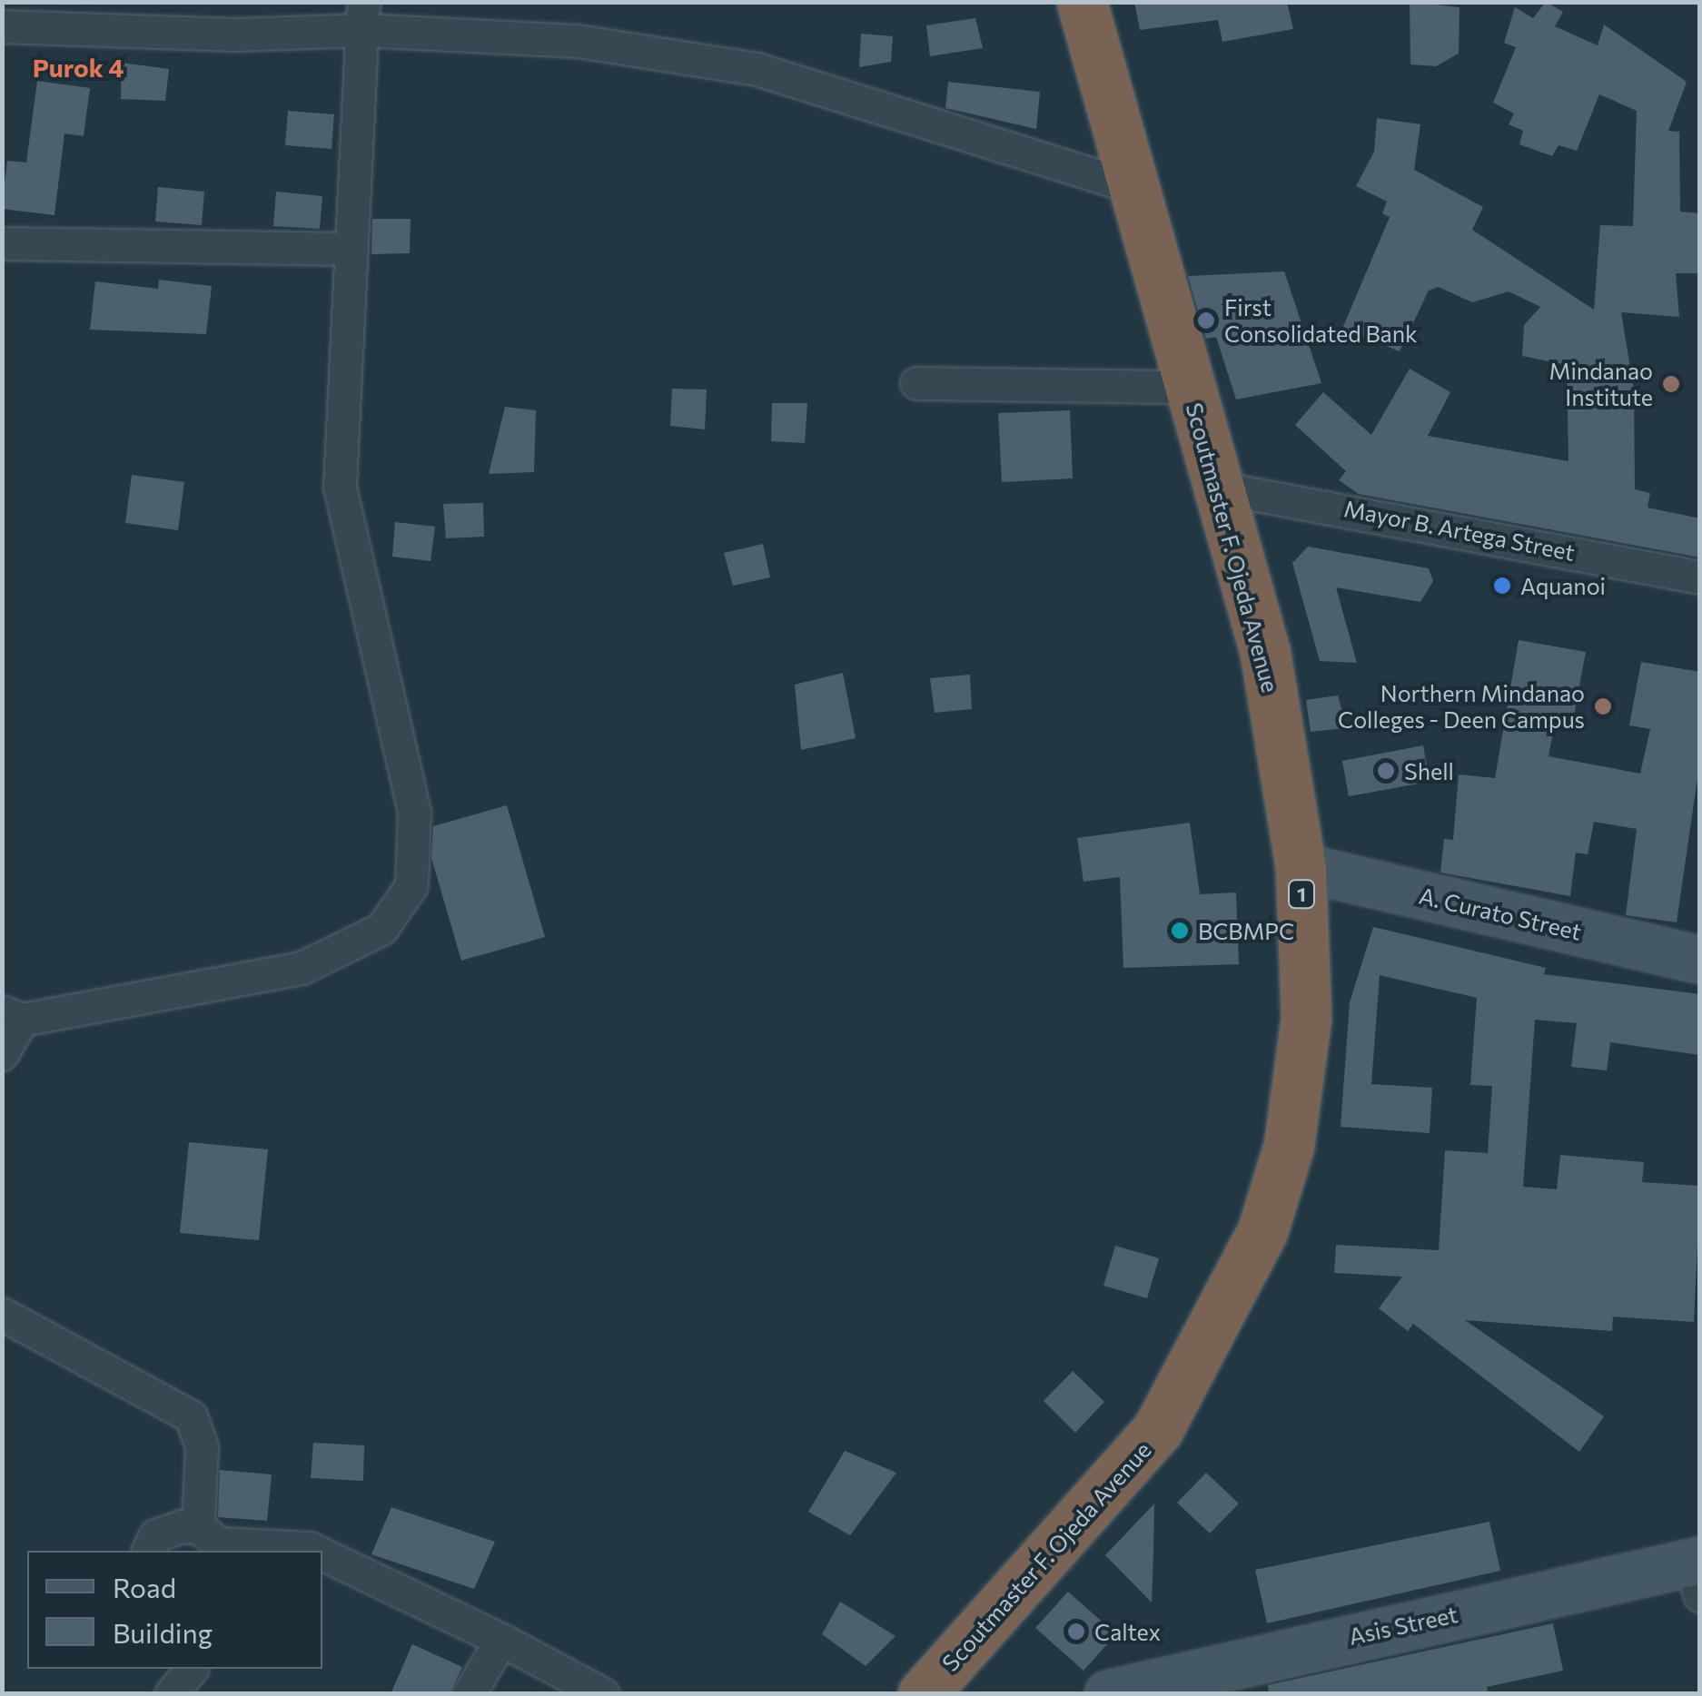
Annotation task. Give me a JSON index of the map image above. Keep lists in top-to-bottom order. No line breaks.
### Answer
{"streets":{"highway":["Scoutmaster F. Ojeda Avenue","1"],"main road":["A. Curato Street","Asis Street"],"street":["Mayor B. Artega Street"]},"crossings":[["Mayor B. Artega Street","Scoutmaster F. Ojeda Avenue"],["Scoutmaster F. Ojeda Avenue","A. Curato Street"]],"districts":["Purok 4"],"places":["First Consolidated Bank","Mindanao Institute","Aquanoi","Northern Mindanao Colleges - Deen Campus","Shell","BCBMPC","Caltex"],"legend":["Road","Building"]}
